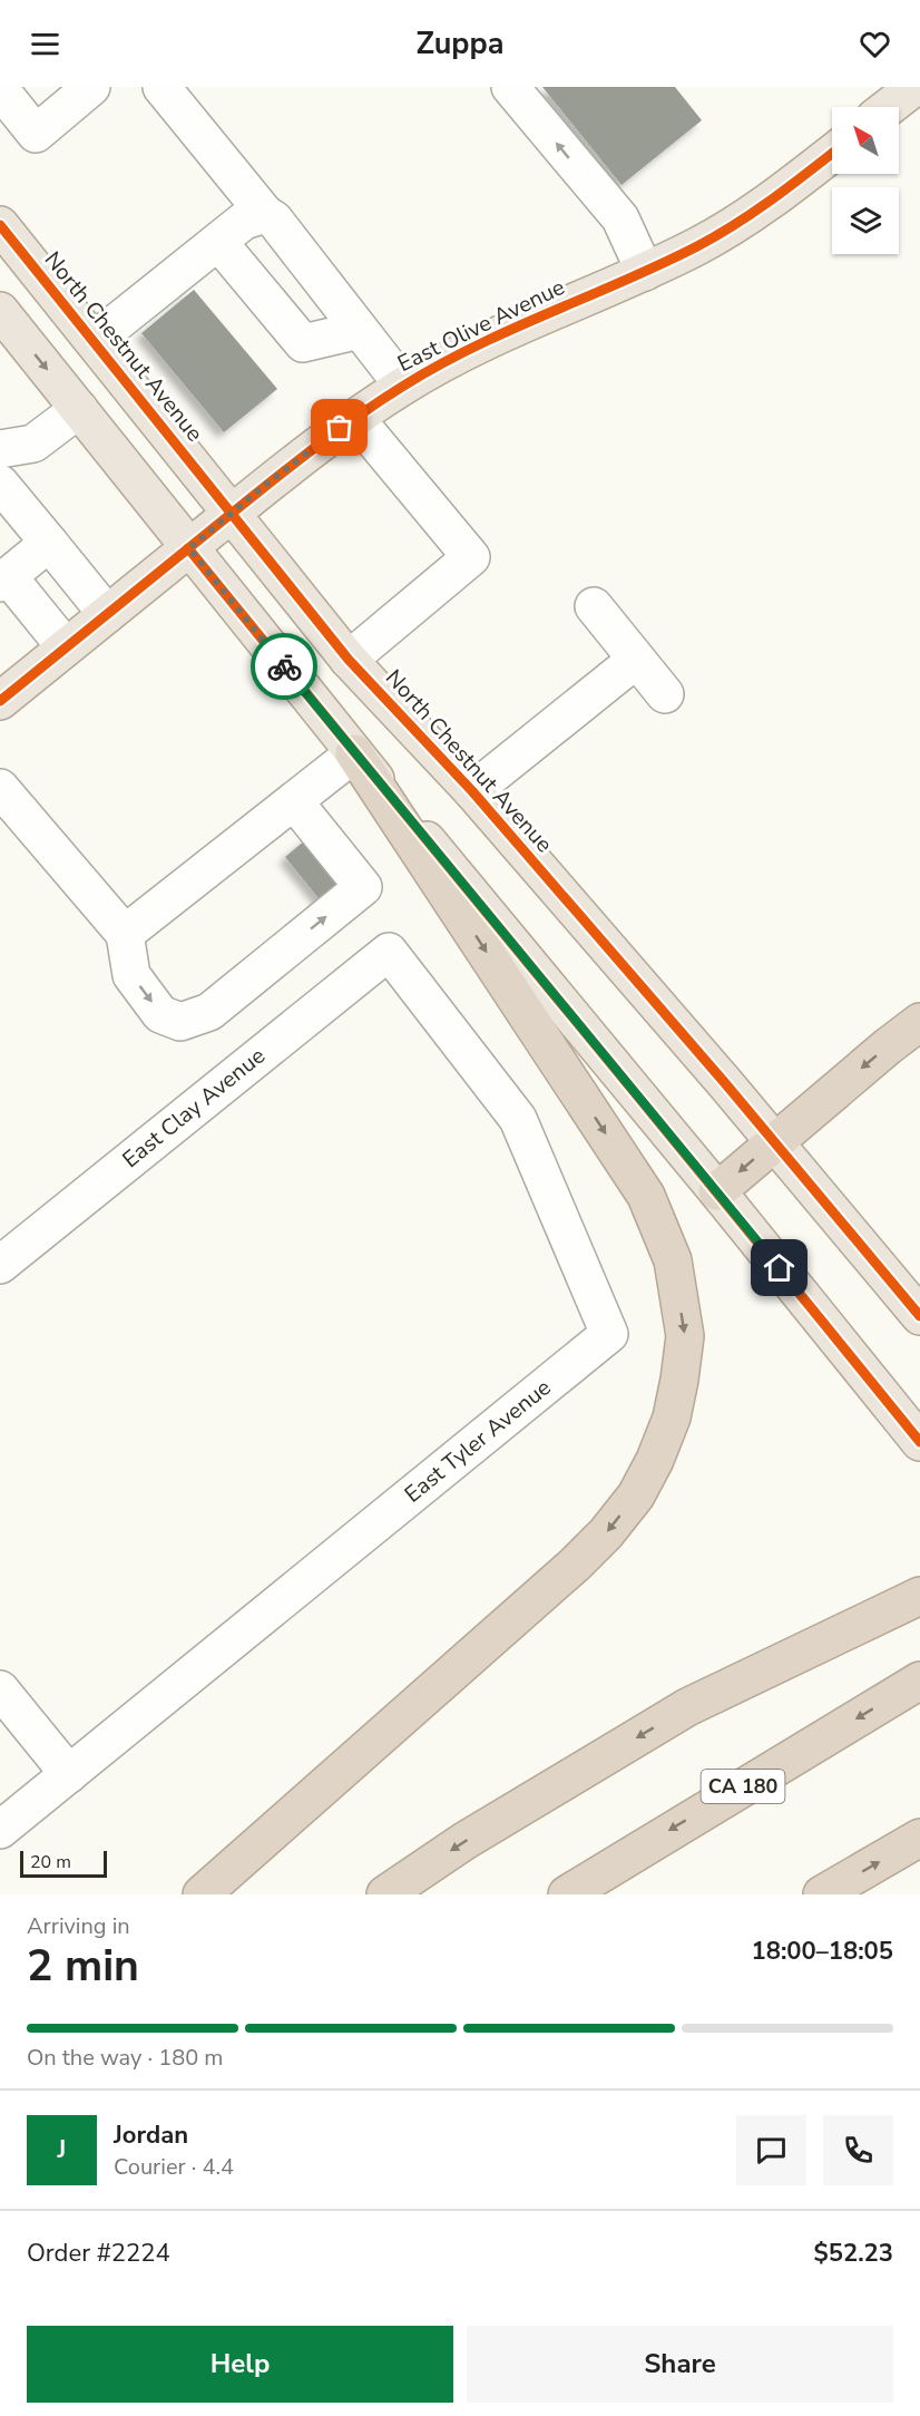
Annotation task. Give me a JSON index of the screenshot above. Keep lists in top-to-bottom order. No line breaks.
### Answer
{"streets":{"highway":["CA 180"],"main road":["East Olive Avenue","North Chestnut Avenue"],"street":["East Clay Avenue","East Tyler Avenue"]},"crossings":[["East Olive Avenue","North Chestnut Avenue"],["East Clay Avenue","East Tyler Avenue"]],"scale_bar":"20 m","north":"top left","page":{"header":"Zuppa","scale":"20 m","heading":["2 min","Arriving in","18:00–18:05"],"panel":["Jordan","Courier · 4.4","Order #2224","$52.23"],"bar":"On the way · 180 m","round":"J","buttons":["Help","Share"]}}
